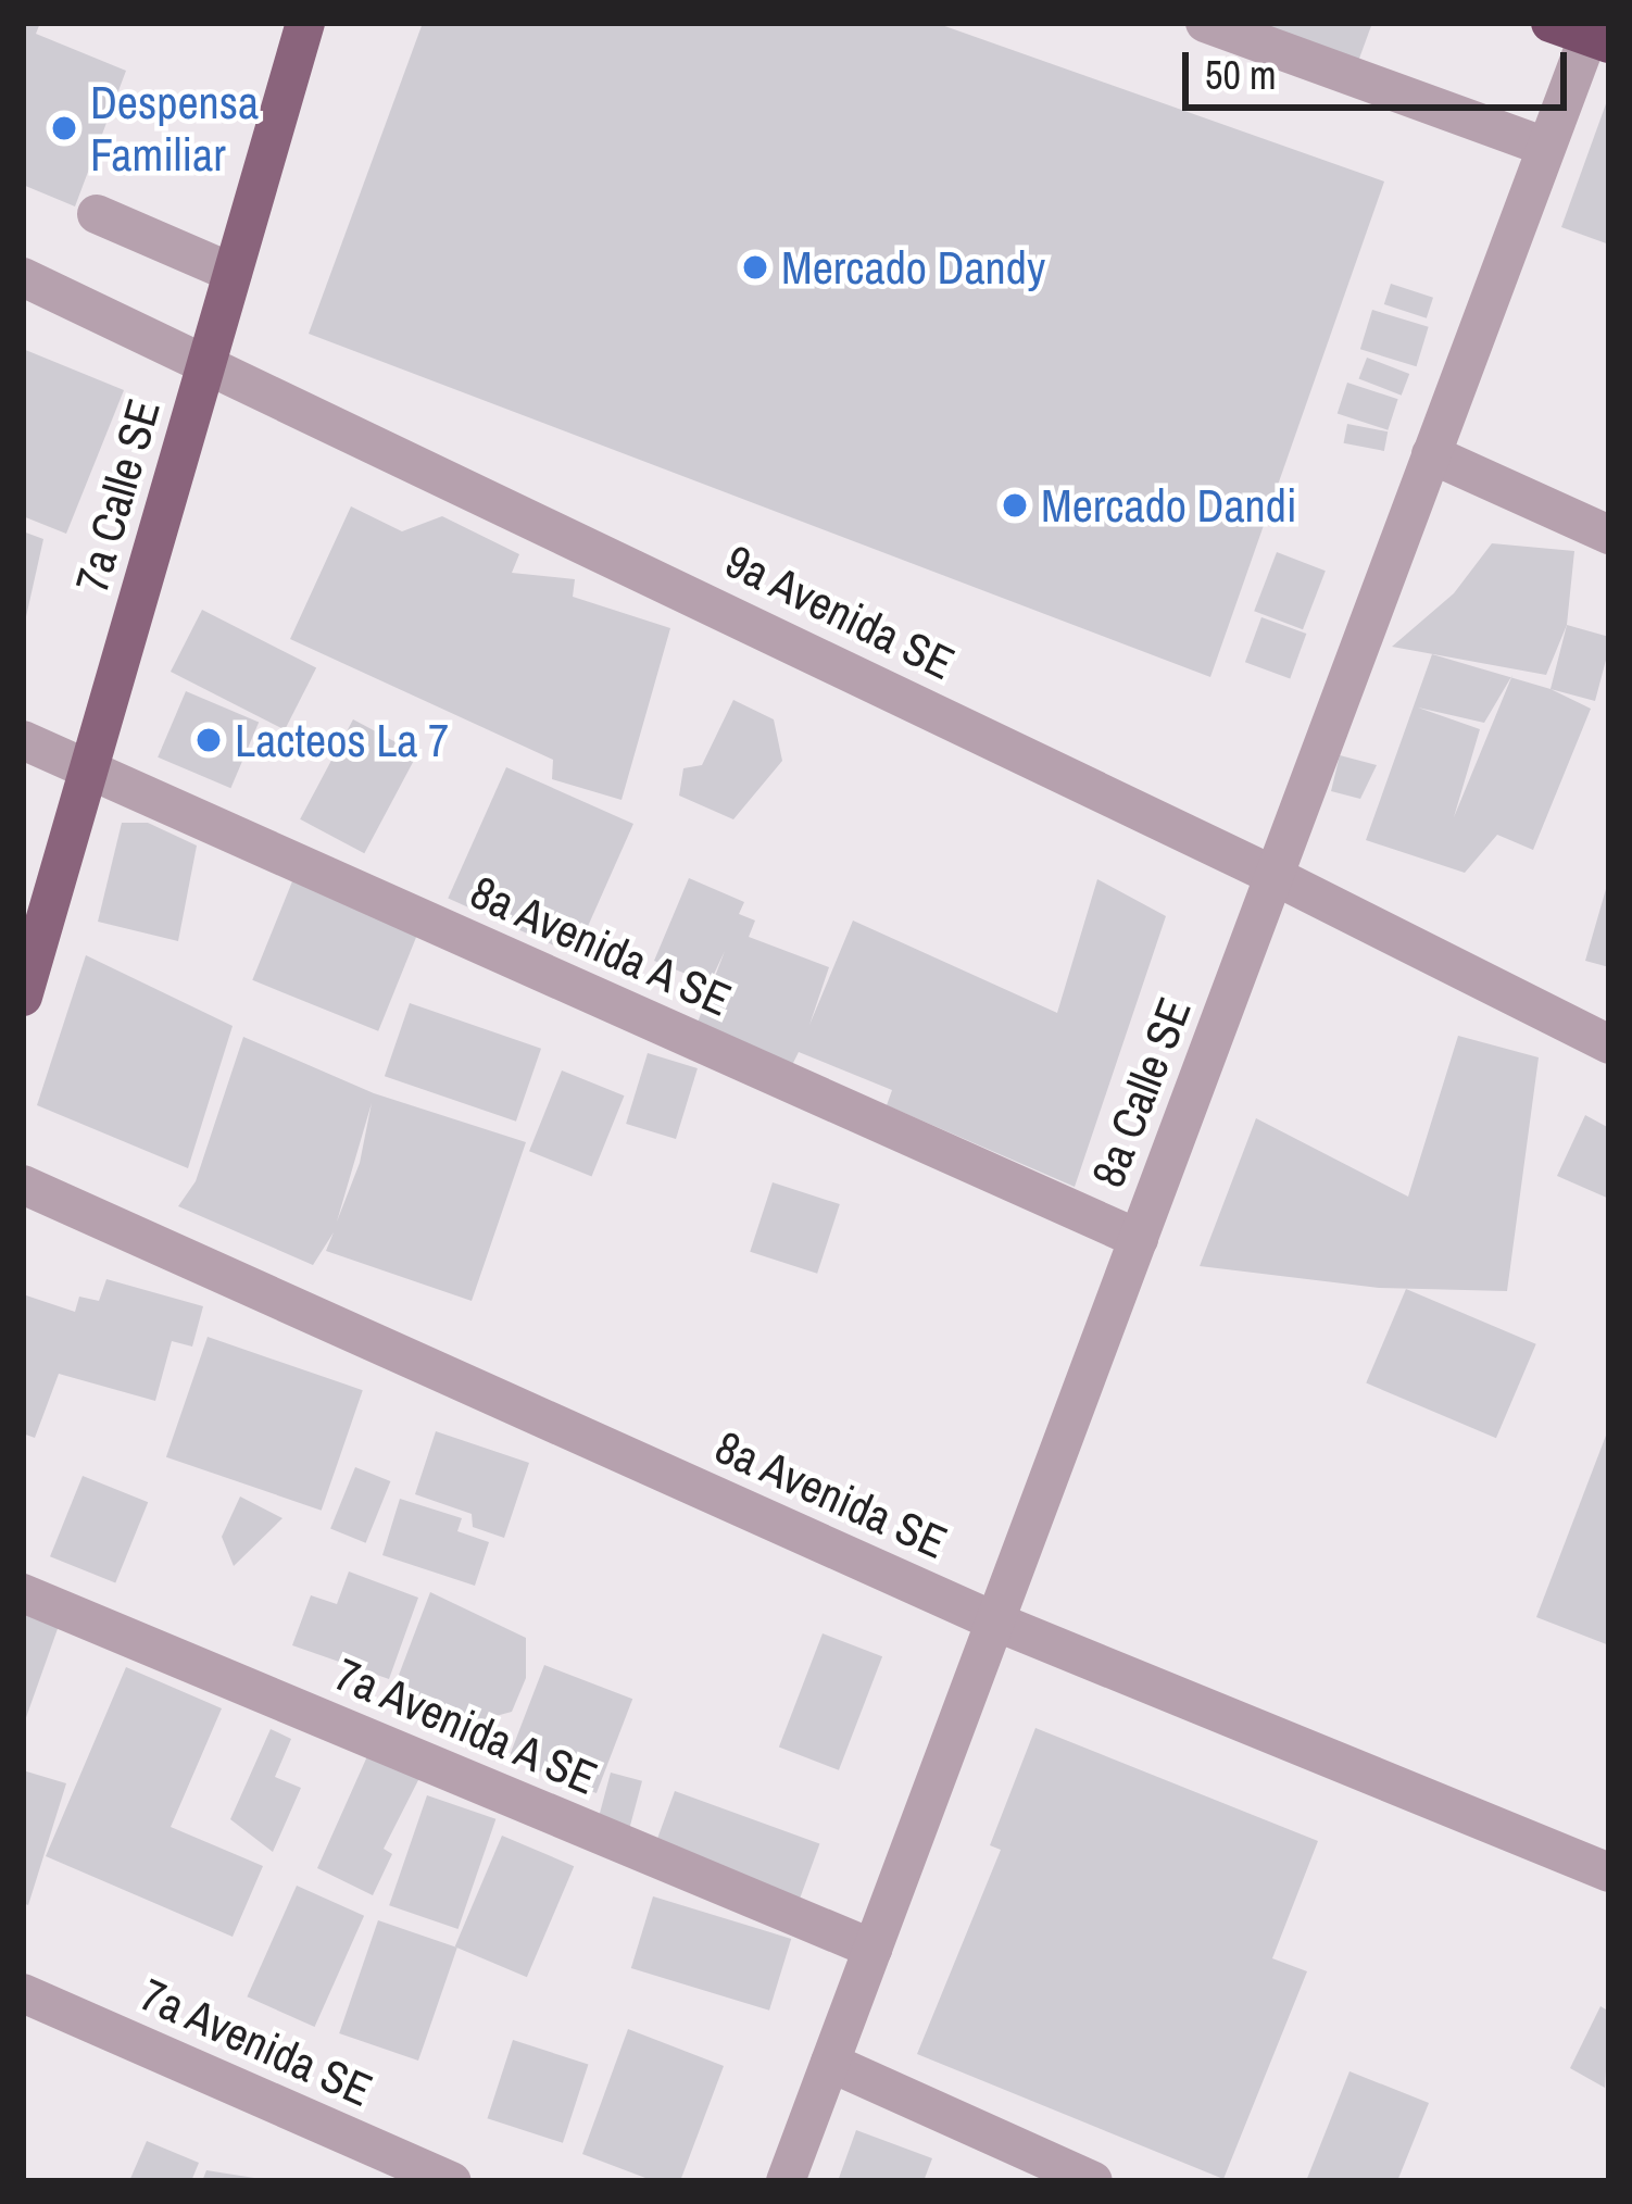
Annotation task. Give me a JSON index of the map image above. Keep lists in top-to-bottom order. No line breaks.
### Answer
{"streets":{"main road":["7a Calle SE"],"street":["9a Avenida SE","8a Avenida A SE","8a Calle SE","8a Avenida SE","7a Avenida A SE","7a Avenida SE"]},"crossings":[["7a Calle SE","9a Avenida SE"],["7a Calle SE","8a Avenida A SE"],["9a Avenida SE","8a Calle SE"],["8a Avenida A SE","8a Calle SE"],["8a Calle SE","8a Avenida SE"],["8a Calle SE","7a Avenida A SE"]],"places":["Despensa Familiar","Mercado Dandy","Mercado Dandi","Lacteos La 7"],"scale_bar":"50 m"}
